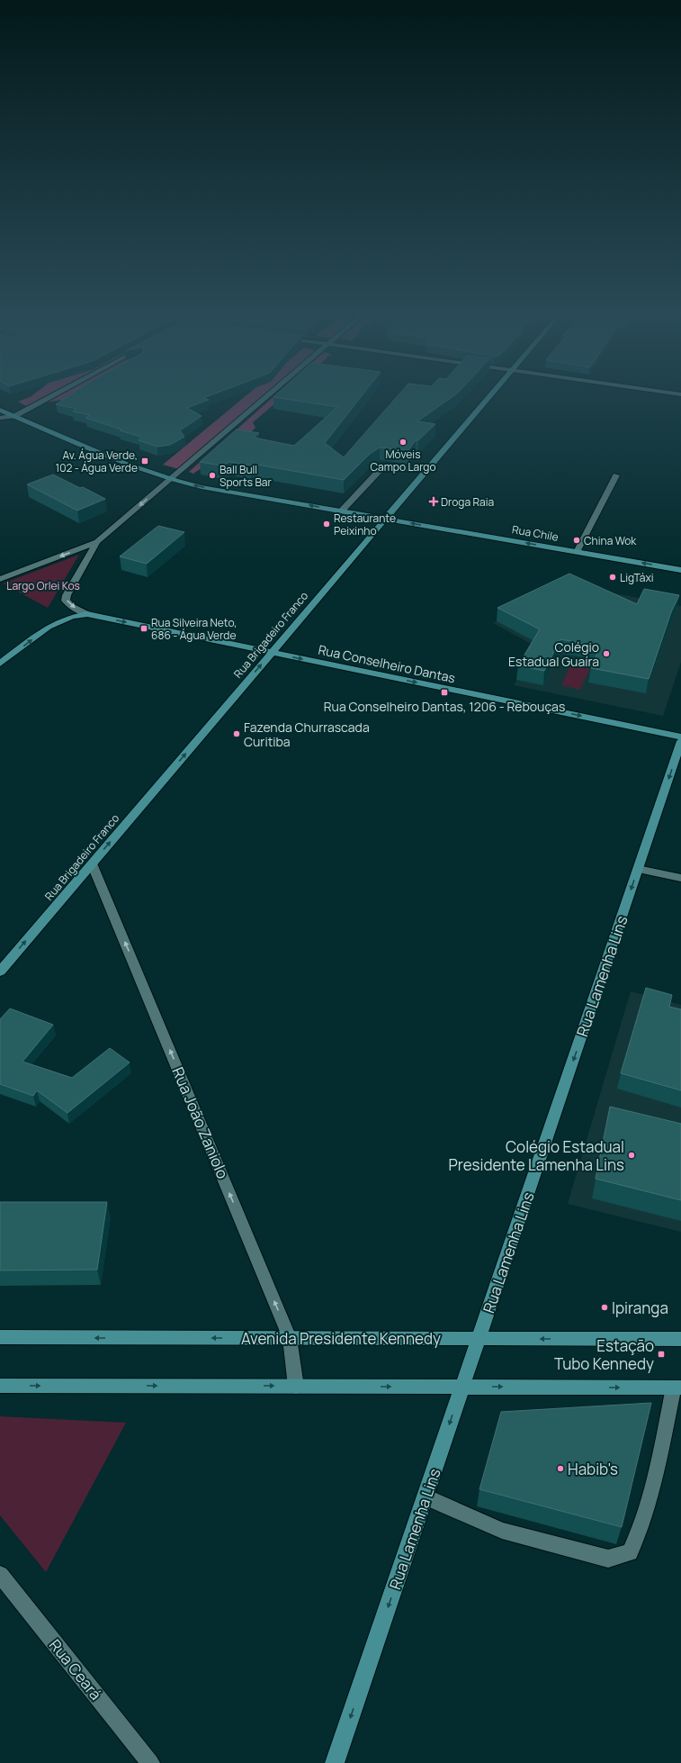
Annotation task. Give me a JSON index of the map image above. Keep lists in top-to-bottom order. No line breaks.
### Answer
{"streets":{"main road":["Rua Chile","Rua Brigadeiro Franco","Rua Conselheiro Dantas","Rua Lamenha Lins","Avenida Presidente Kennedy"],"street":["Rua João Zaniolo","Rua Ceará"]},"crossings":[["Rua Chile","Rua Brigadeiro Franco"],["Rua Brigadeiro Franco","Rua Conselheiro Dantas"],["Rua Brigadeiro Franco","Rua João Zaniolo"],["Rua Lamenha Lins","Avenida Presidente Kennedy"],["Rua João Zaniolo","Avenida Presidente Kennedy"]],"one_way":["Rua Chile","Rua Brigadeiro Franco","Rua Conselheiro Dantas","Rua Lamenha Lins","Rua João Zaniolo"],"parks":["Largo Orlei Kos"],"places":{"other":["Móveis Campo Largo","Ball Bull Sports Bar","Restaurante Peixinho","China Wok","LigTáxi","Colégio Estadual Guaíra","Fazenda Churrascada Curitiba","Colégio Estadual Presidente Lamenha Lins","Ipiranga","Habib's"],"transit":["Av. Água Verde, 102 - Água Verde","Rua Silveira Neto, 686 - Água Verde","Rua Conselheiro Dantas, 1206 - Rebouças","Estação Tubo Kennedy"],"health":["Droga Raia"]}}
